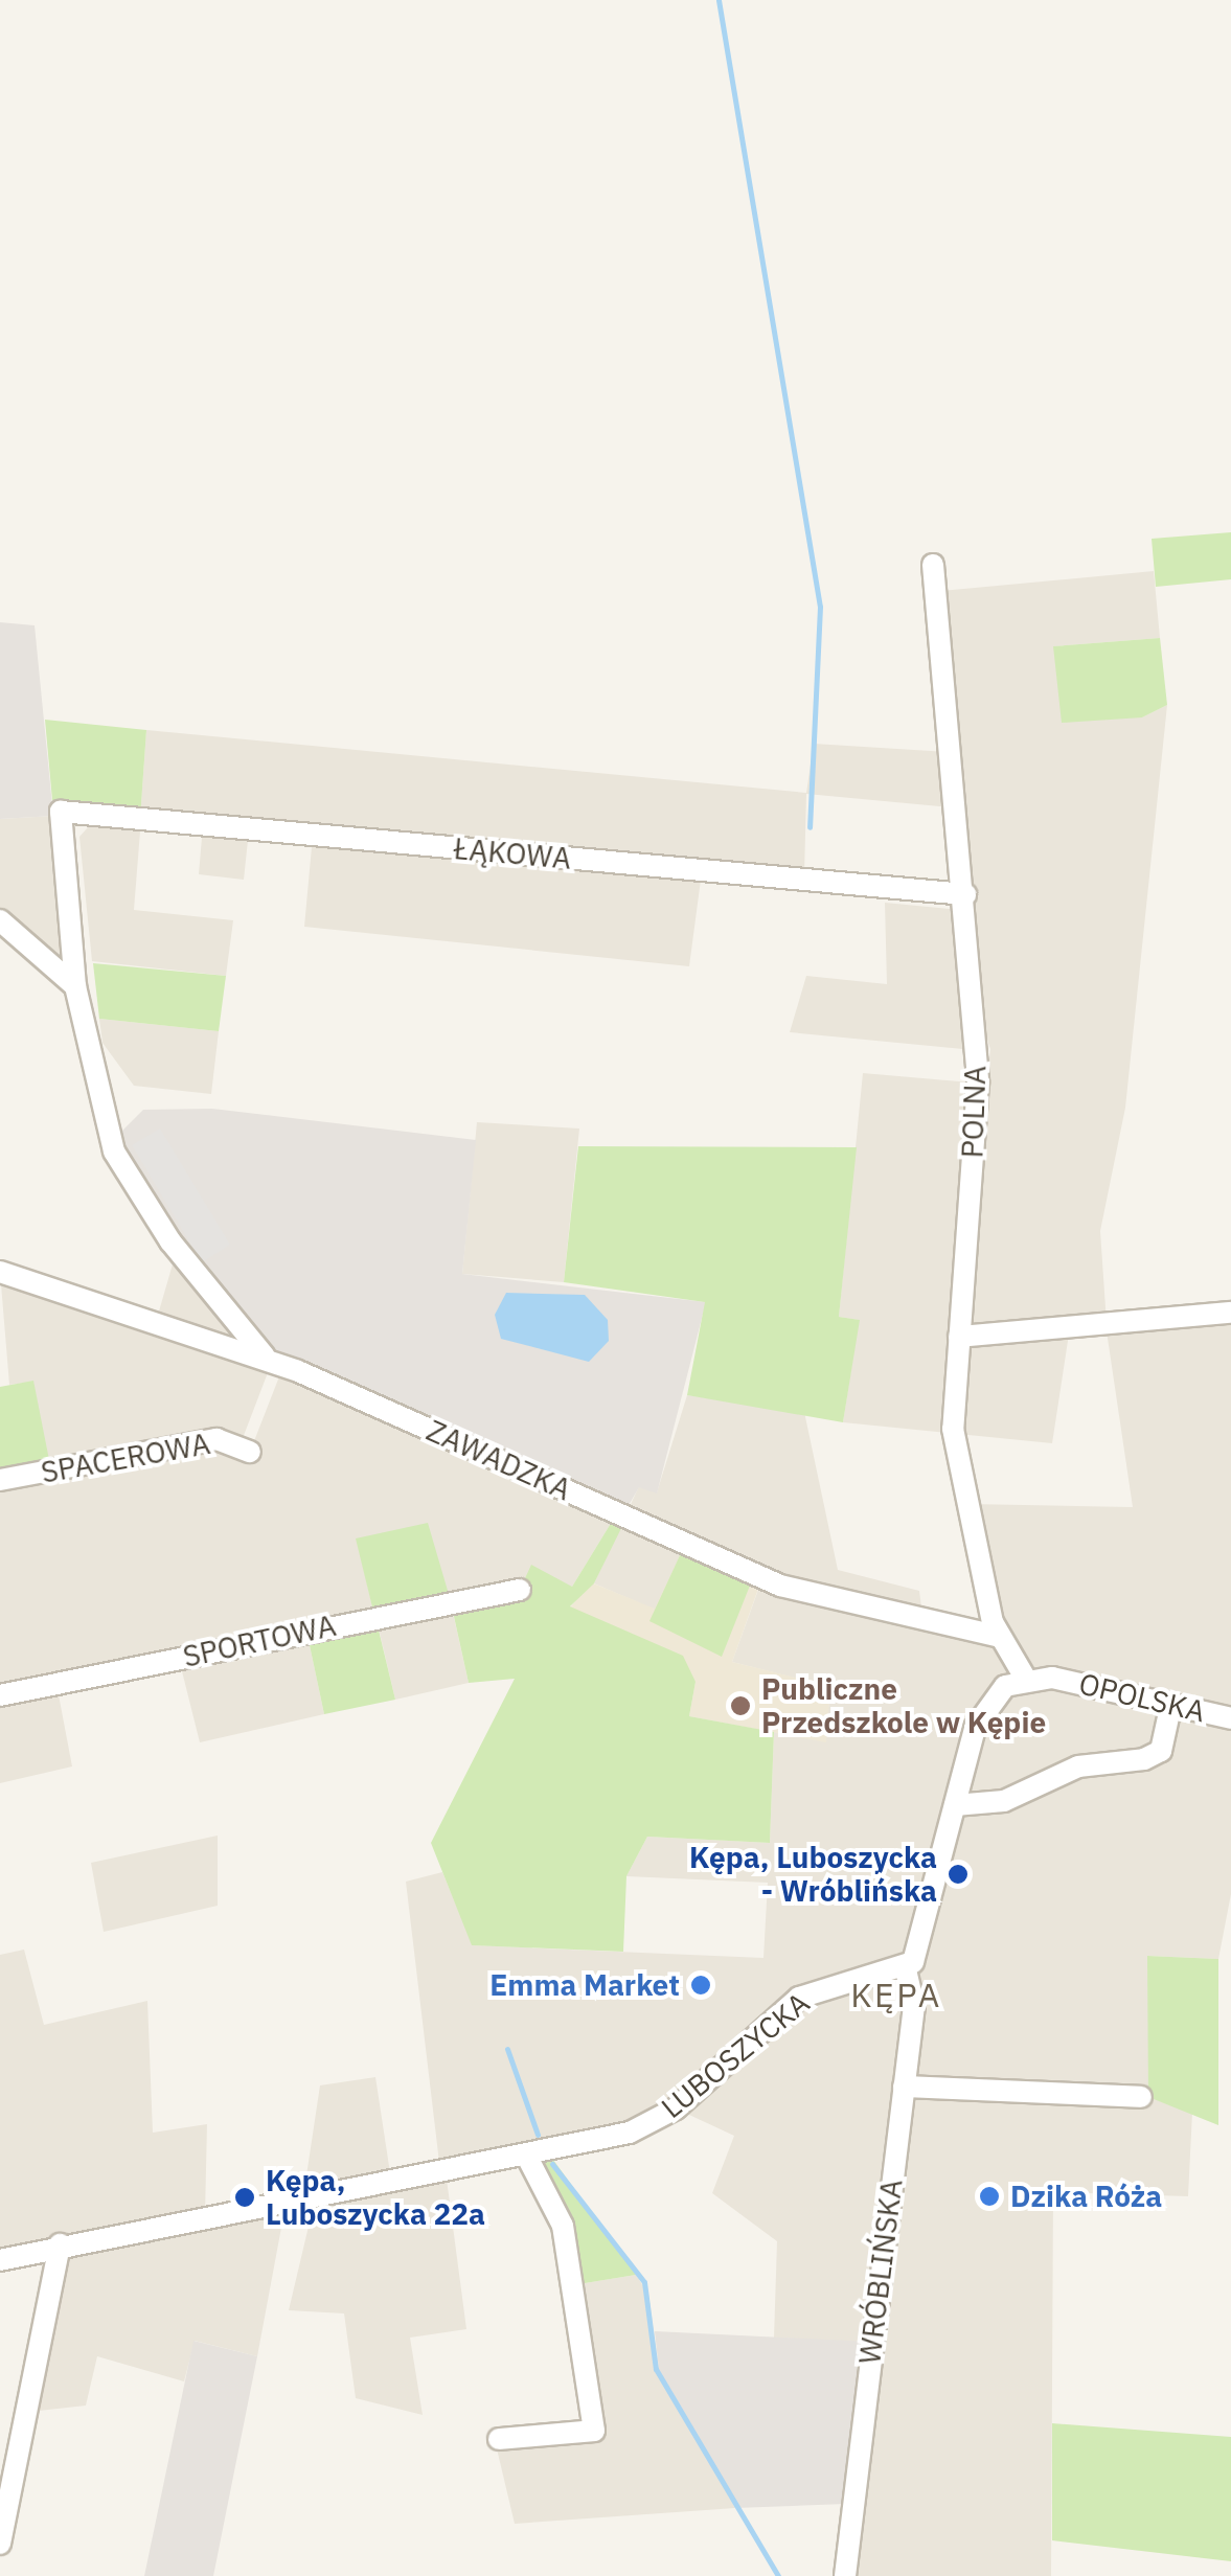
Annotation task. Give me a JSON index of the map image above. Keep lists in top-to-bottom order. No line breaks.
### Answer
{"streets":{"street":["ŁĄKOWA","POLNA","SPACEROWA","ZAWADZKA","SPORTOWA","OPOLSKA","LUBOSZYCKA","WRÓBLIŃSKA"]},"crossings":[["ŁĄKOWA","POLNA"],["POLNA","ZAWADZKA"],["POLNA","OPOLSKA"],["LUBOSZYCKA","WRÓBLIŃSKA"]],"districts":["KĘPA"],"places":["Publiczne Przedszkole w Kępie","Kępa, Luboszycka - Wróblińska","Emma Market","Dzika Róża","Kępa, Luboszycka 22a"]}
